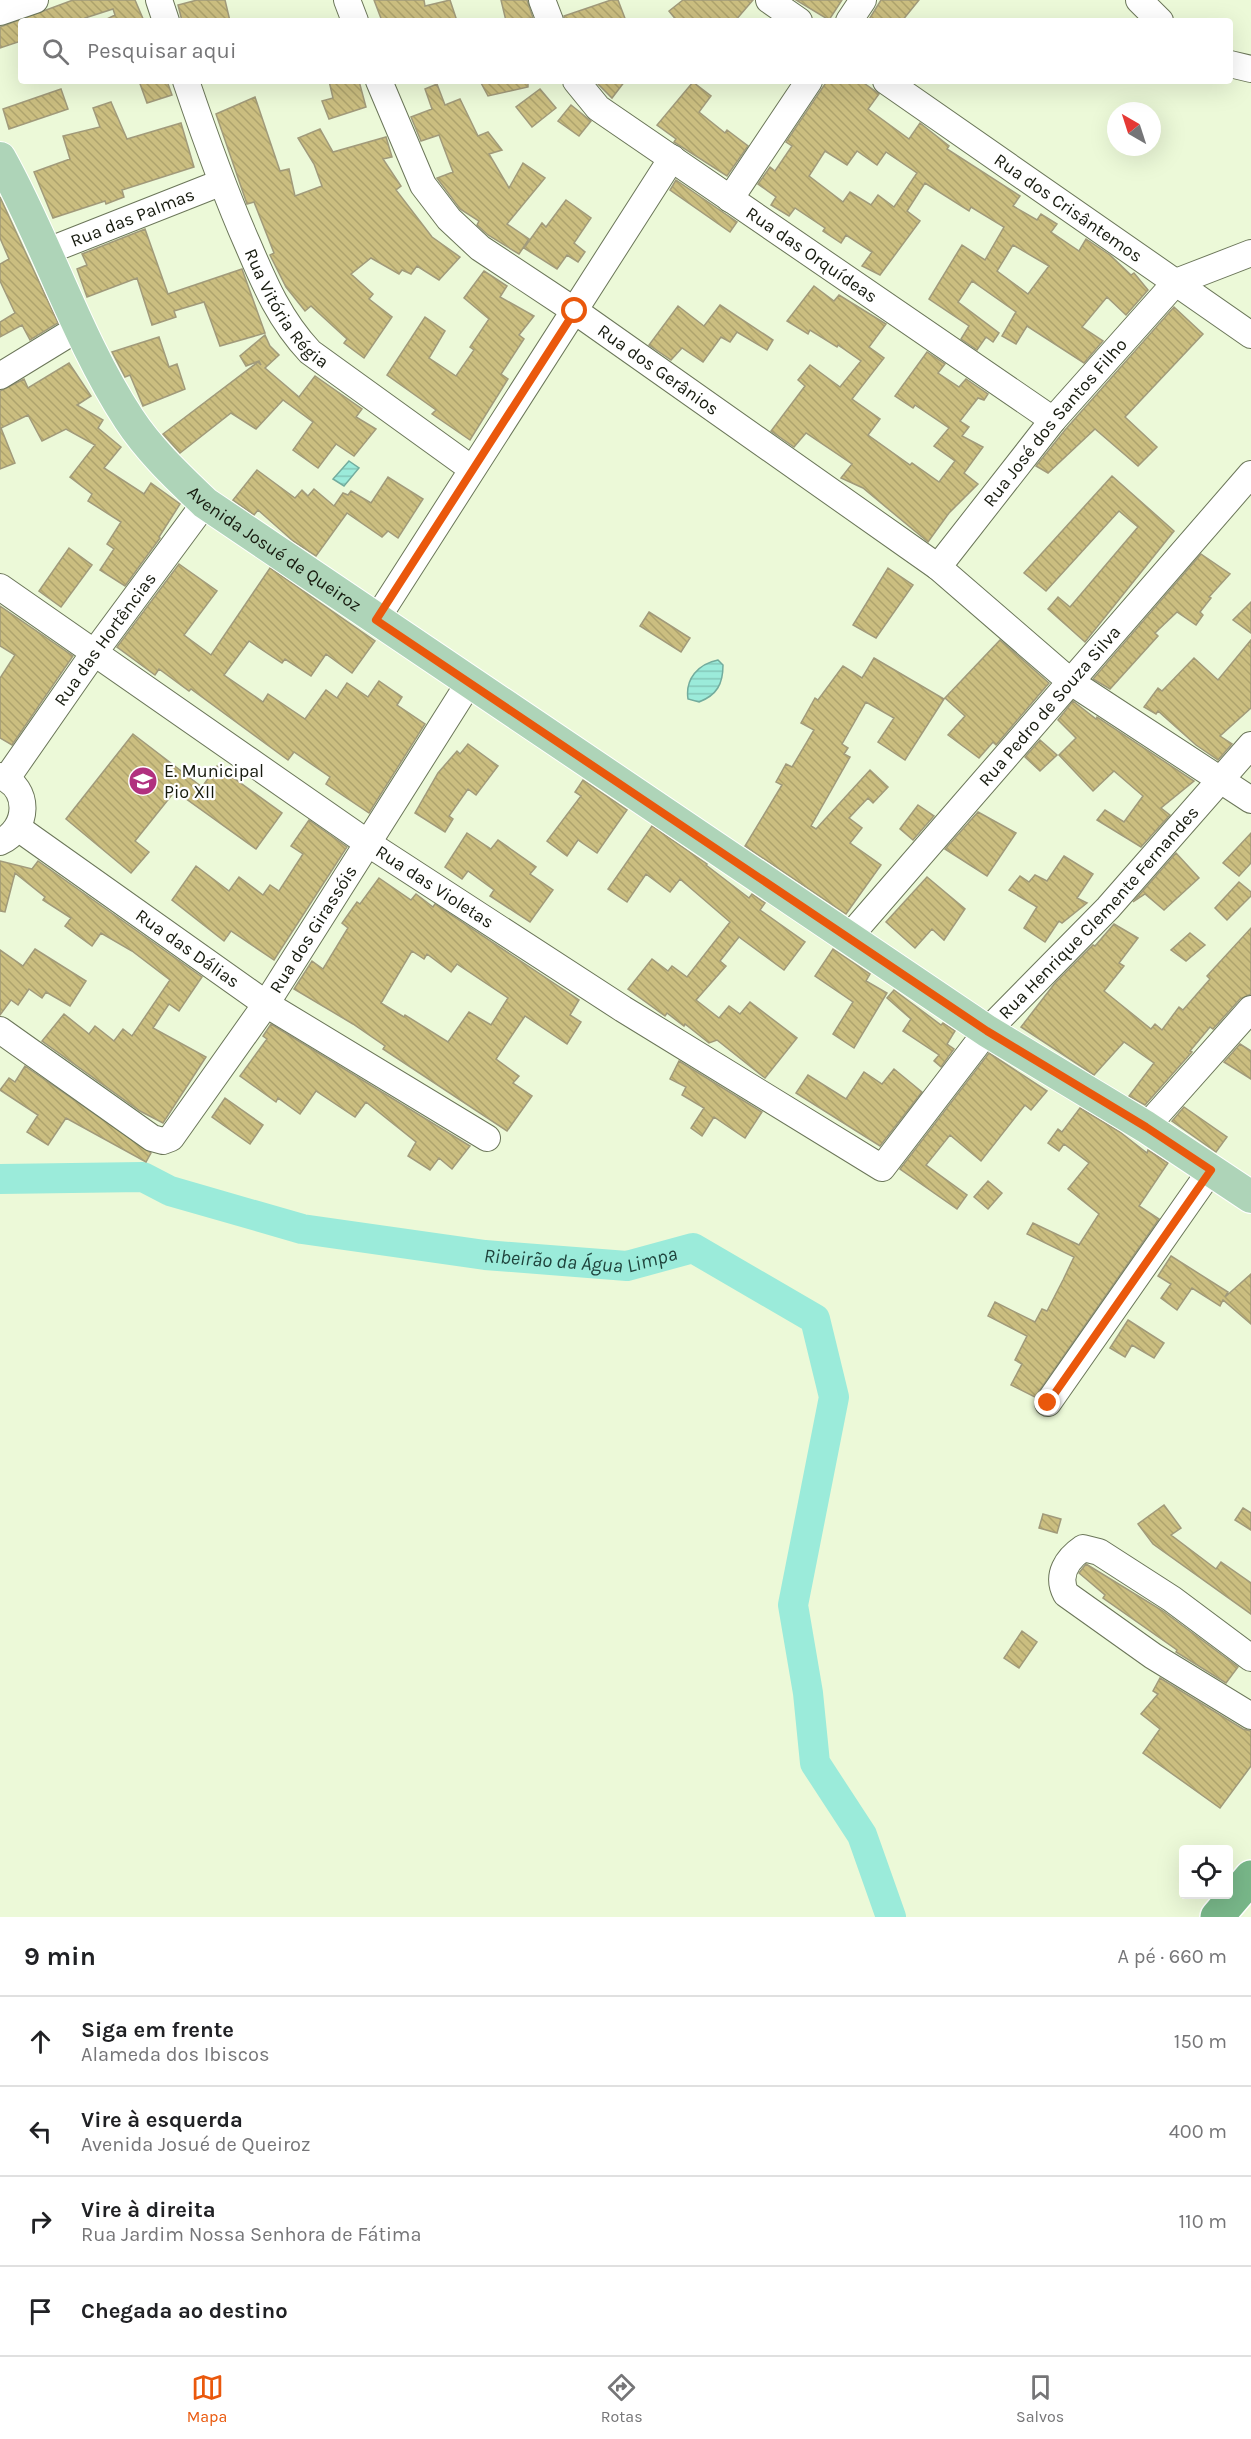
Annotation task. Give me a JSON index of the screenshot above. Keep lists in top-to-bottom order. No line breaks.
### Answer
{"streets":{"main road":["Avenida Josué de Queiroz"],"street":["Rua dos Crisântemos","Rua das Palmas","Rua das Orquídeas","Rua Vitória Régia","Rua dos Gerânios","Rua José dos Santos Filho","Rua das Hortências","Rua Pedro de Souza Silva","Rua das Violetas","Rua Henrique Clemente Fernandes","Rua dos Girassóis","Rua das Dálias"]},"crossings":[["Rua dos Crisântemos","Rua José dos Santos Filho"],["Rua das Palmas","Rua Vitória Régia"],["Rua das Palmas","Avenida Josué de Queiroz"],["Rua das Orquídeas","Rua José dos Santos Filho"],["Rua dos Gerânios","Rua José dos Santos Filho"],["Rua dos Gerânios","Rua Pedro de Souza Silva"],["Rua dos Gerânios","Rua Henrique Clemente Fernandes"],["Avenida Josué de Queiroz","Rua das Hortências"],["Avenida Josué de Queiroz","Rua Pedro de Souza Silva"],["Avenida Josué de Queiroz","Rua Henrique Clemente Fernandes"],["Avenida Josué de Queiroz","Rua dos Girassóis"],["Rua das Hortências","Rua das Violetas"],["Rua das Violetas","Rua Henrique Clemente Fernandes"],["Rua das Violetas","Rua dos Girassóis"],["Rua dos Girassóis","Rua das Dálias"]],"water":["Ribeirão da Água Limpa"],"places":{"school or university":["E. Municipal Pio XII"]},"north":"top left","page":{"search":"Pesquisar aqui","heading":["9 min","A pé · 660 m"],"list":[["Siga em frente","Alameda dos Ibiscos","150 m"],["Vire à esquerda","Avenida Josué de Queiroz","400 m"],["Vire à direita","Rua Jardim Nossa Senhora de Fátima","110 m"],"Chegada ao destino"],"nav":["Mapa","Rotas","Salvos"]}}
